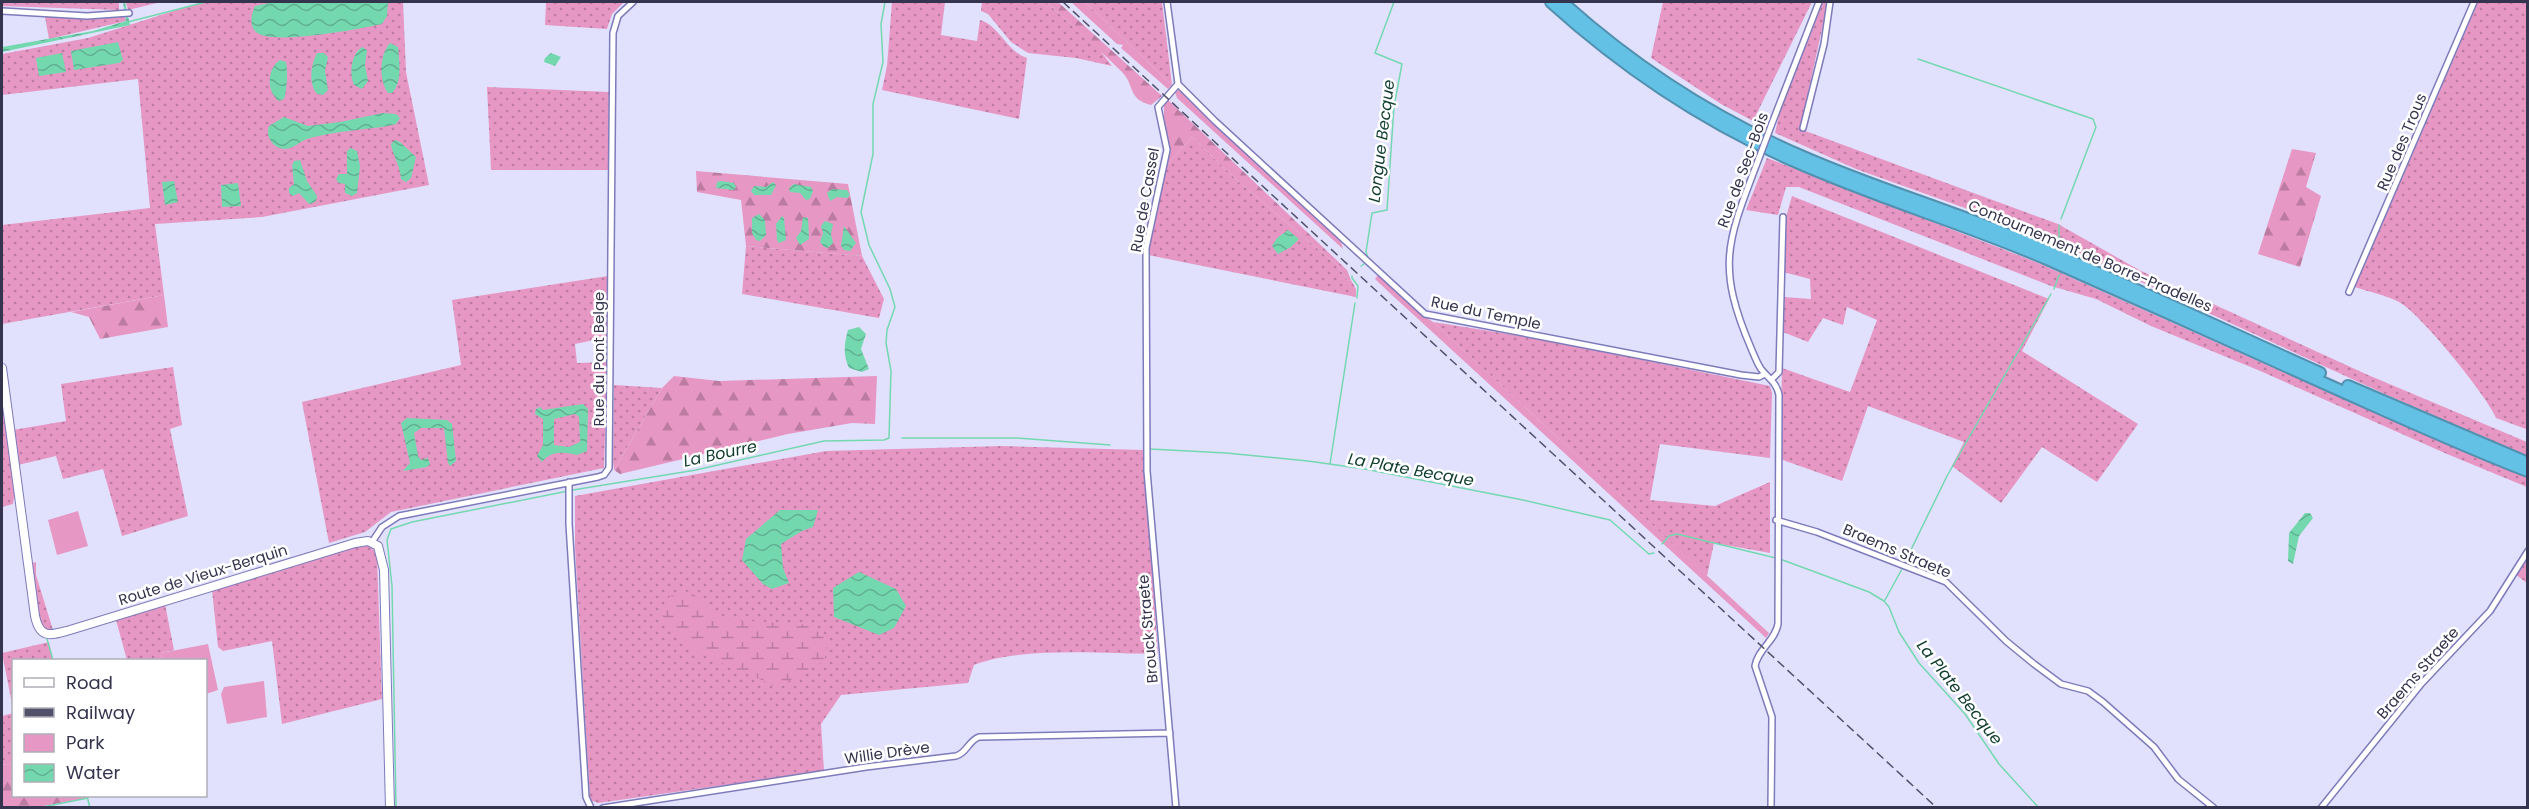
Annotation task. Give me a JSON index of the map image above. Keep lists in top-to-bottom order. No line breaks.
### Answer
{"streets":{"highway":["Contournement de Borre-Pradelles"],"street":["Rue des Trous","Rue de Sec-Bois","Rue de Cassel","Rue du Temple","Rue du Pont Belge","Braems Straete","Route de Vieux-Berquin","Brouck Straete","Willie Drève"]},"crossings":[["Rue de Sec-Bois","Rue du Temple"],["Rue de Sec-Bois","Braems Straete"],["Rue de Cassel","Rue du Temple"],["Rue de Cassel","Brouck Straete"],["Rue du Pont Belge","Route de Vieux-Berquin"],["Brouck Straete","Willie Drève"]],"water":["Longue Becque","La Bourre","La Plate Becque"],"legend":["Road","Railway","Park","Water"]}
